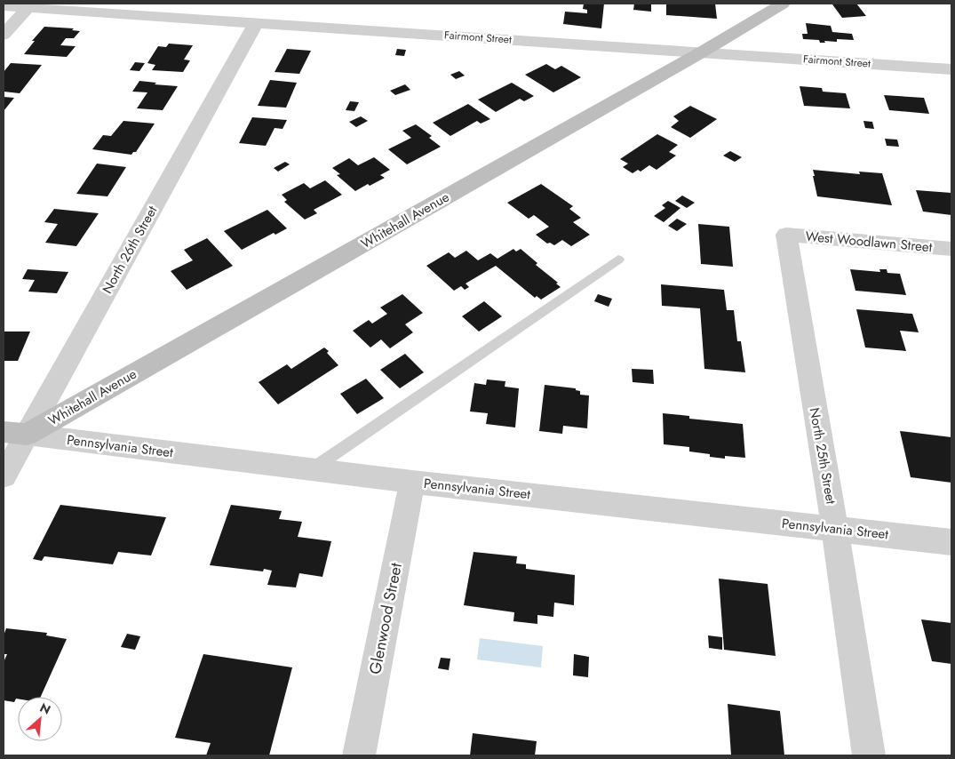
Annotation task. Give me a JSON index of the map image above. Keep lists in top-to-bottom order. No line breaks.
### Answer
{"streets":{"street":["Fairmont Street","Whitehall Avenue","West Woodlawn Street","North 26th Street","Pennsylvania Street","North 25th Street","Glenwood Street"]},"crossings":[["Fairmont Street","Whitehall Avenue"],["Fairmont Street","North 26th Street"],["Whitehall Avenue","North 26th Street"],["Whitehall Avenue","Pennsylvania Street"],["West Woodlawn Street","North 25th Street"],["North 26th Street","Pennsylvania Street"],["Pennsylvania Street","North 25th Street"],["Pennsylvania Street","Glenwood Street"]],"north":"top right"}
